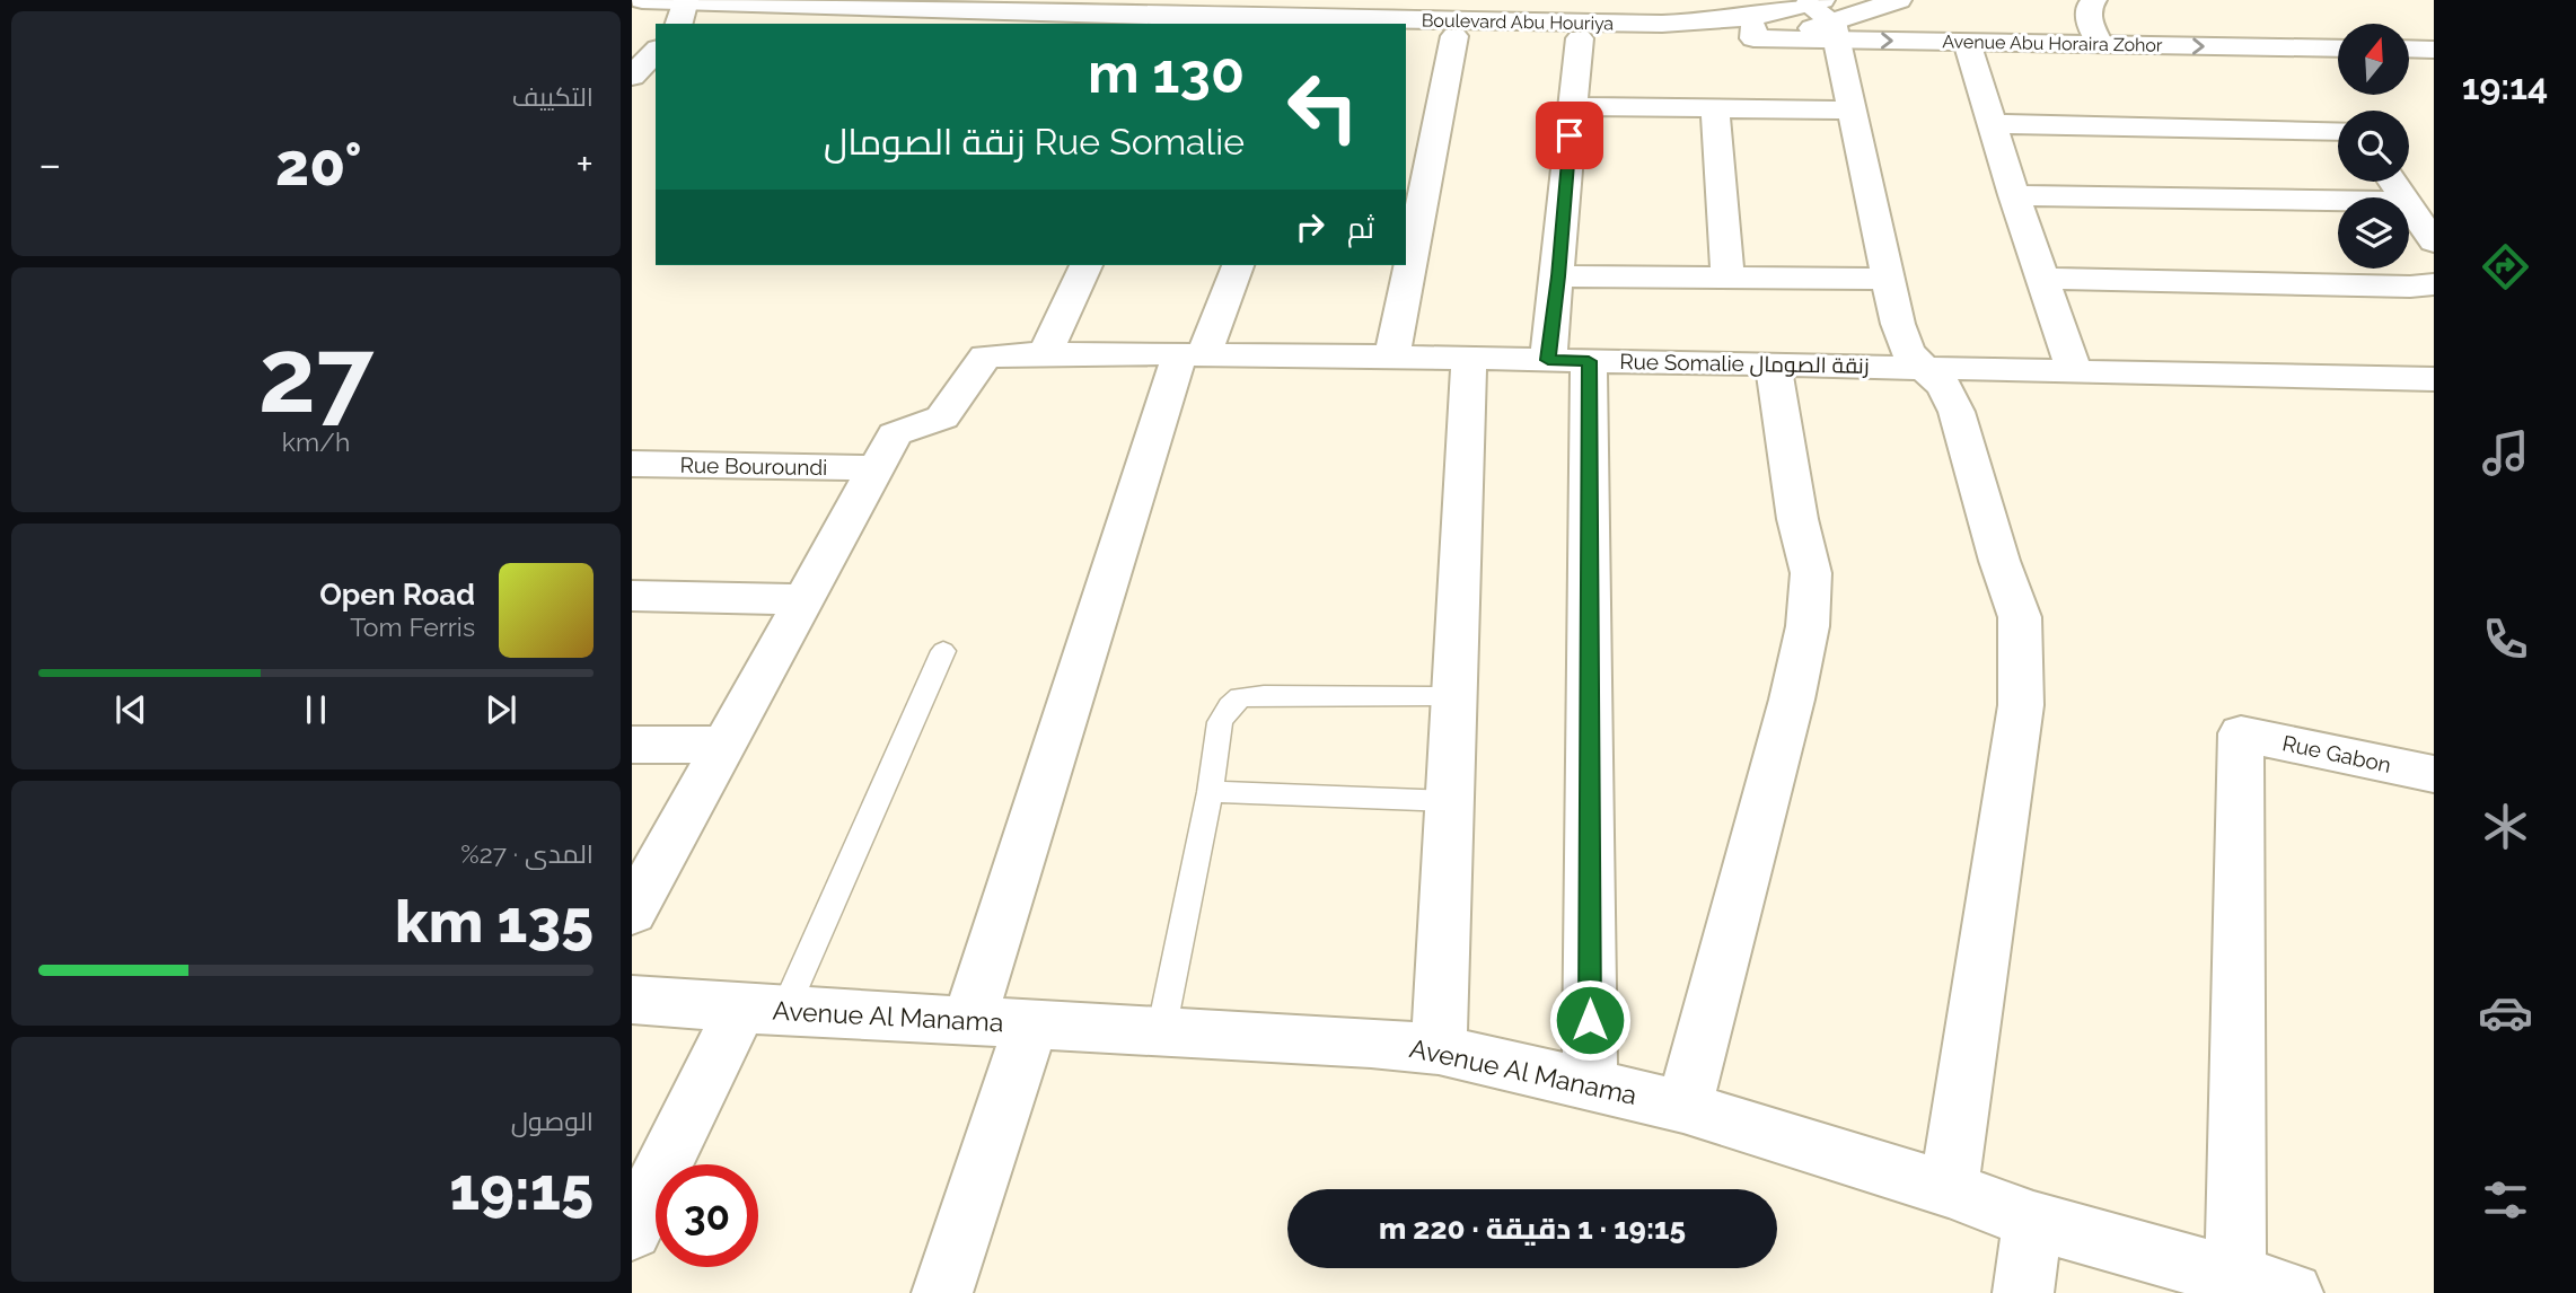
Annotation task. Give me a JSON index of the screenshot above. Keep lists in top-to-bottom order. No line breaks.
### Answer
{"streets":{"street":["Boulevard Abu Houriya","Avenue Abu Horaira Zohor","Rue Somalie زنقة الصومال","Rue Bouroundi","Rue Gabon","Avenue Al Manama"]},"crossings":[["Boulevard Abu Houriya","Avenue Abu Horaira Zohor"],["Rue Somalie زنقة الصومال","Rue Bouroundi"],["Rue Gabon","Avenue Al Manama"]],"north":"top","page":{"tabs":"19:14","tile":["التكييف",["27","km/h"],["المدى · 27%","135 km"],["الوصول","19:15"]],"turn":["130 m","Rue Somalie زنقة الصومال"],"heat":["−","20°","+"],"then":"ثم","song":["Open Road","Tom Ferris"],"limit":"30","trip":"19:15 · 1 دقيقة · 220 m"}}
